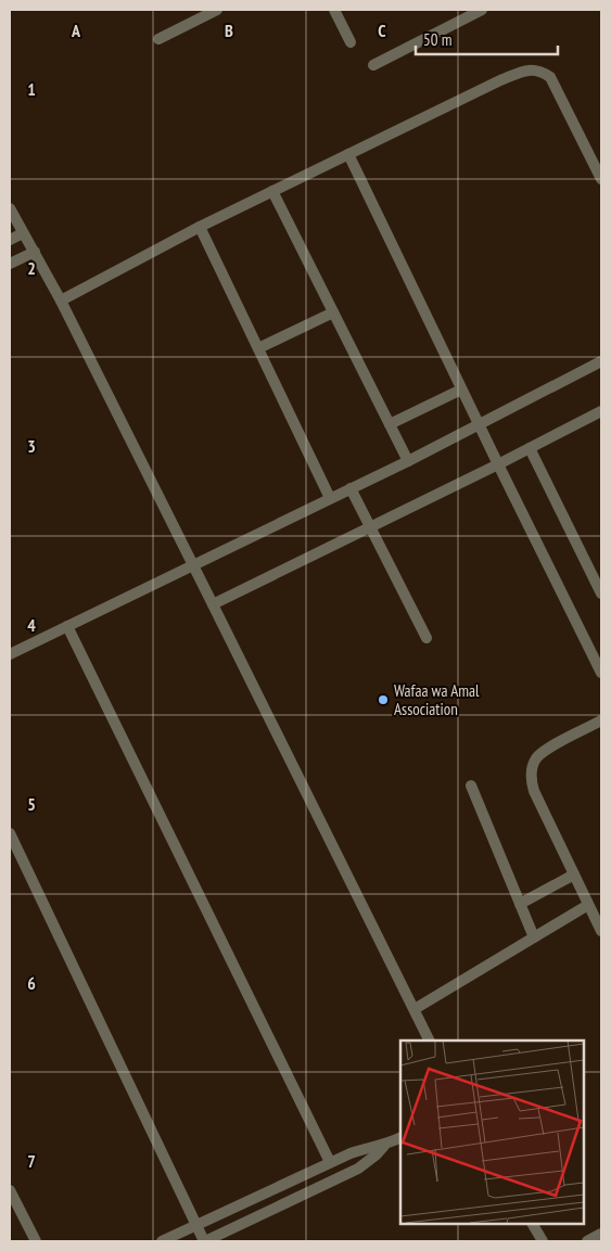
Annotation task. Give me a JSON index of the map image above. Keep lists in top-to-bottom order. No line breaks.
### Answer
{"places":["Wafaa wa Amal Association"],"scale_bar":"50 m","grid":{"columns":["A","B","C"],"rows":["1","2","3","4","5","6","7"]}}
